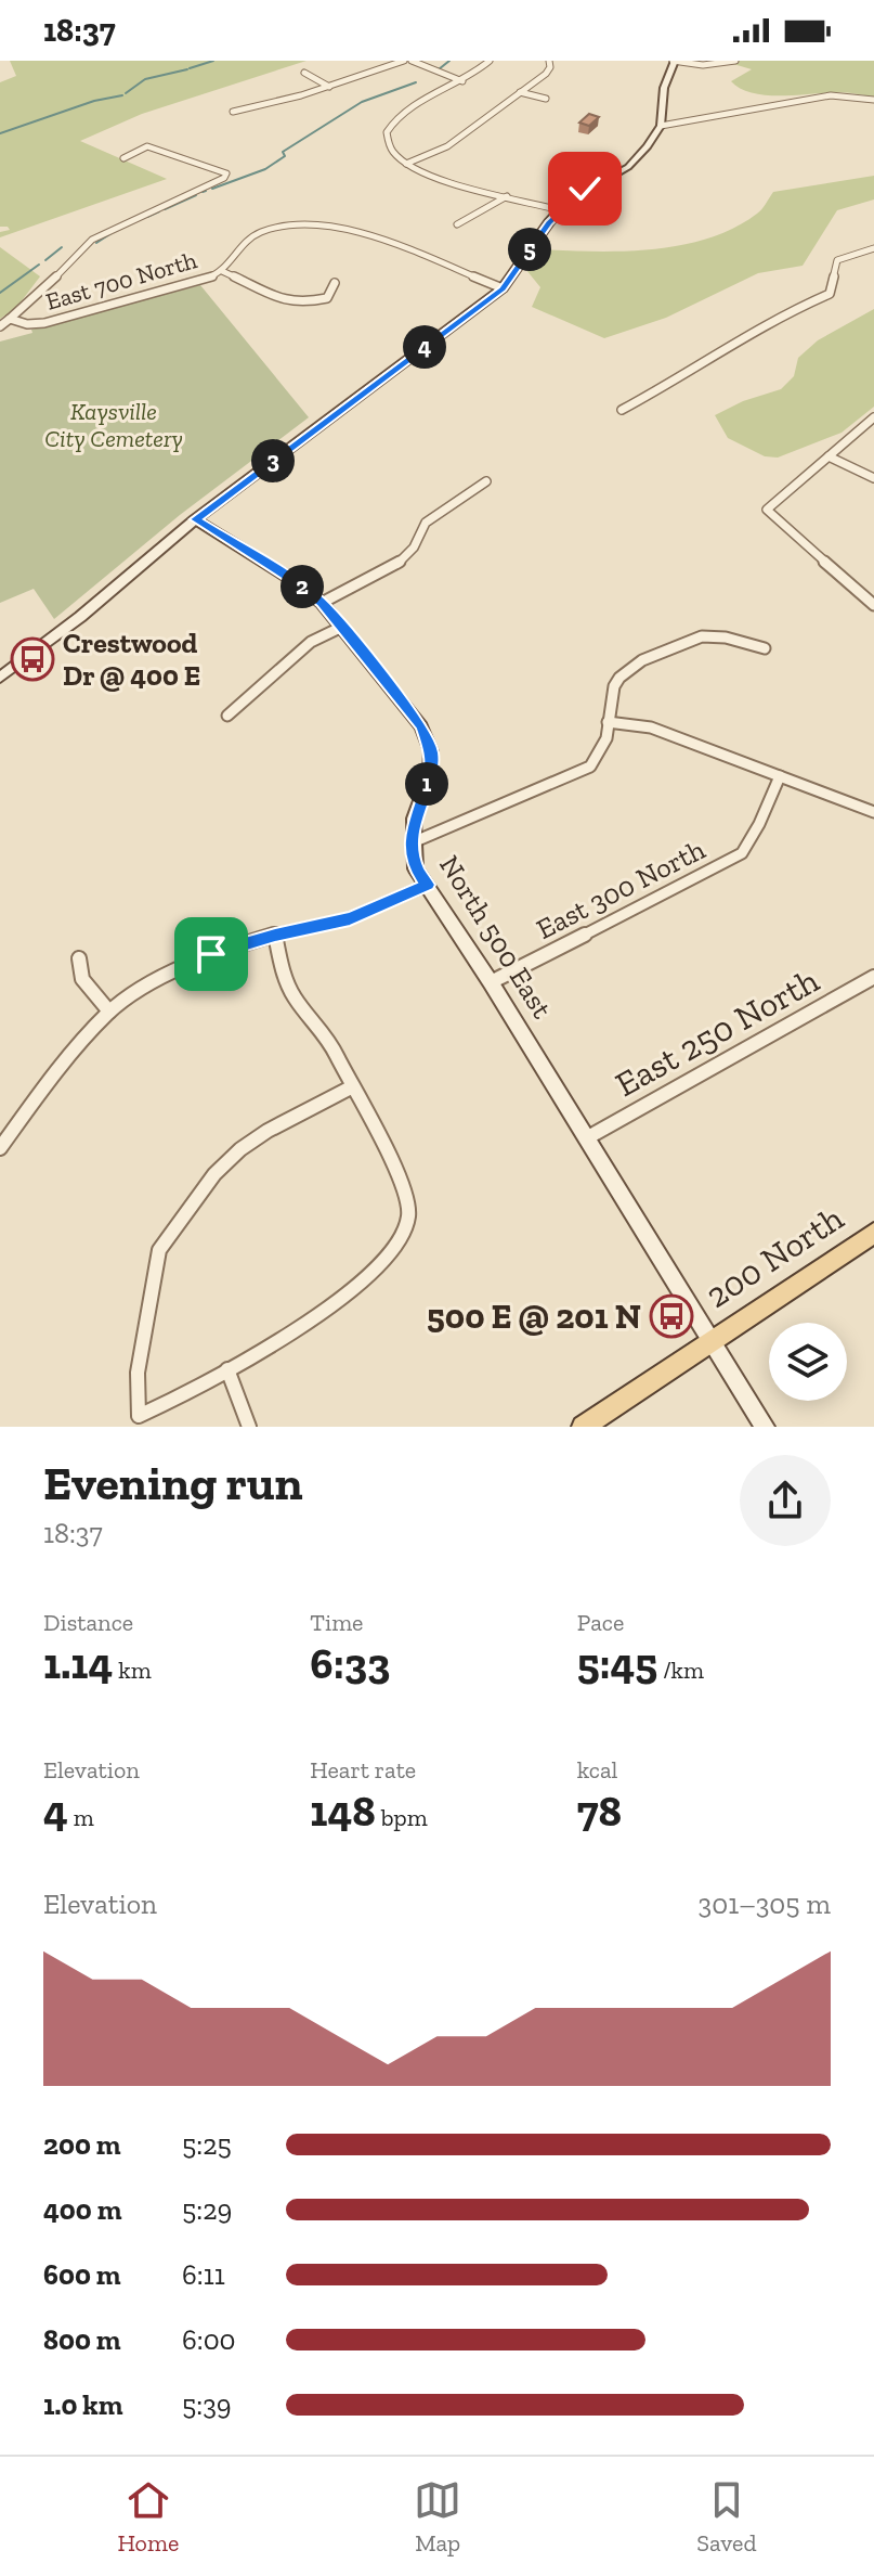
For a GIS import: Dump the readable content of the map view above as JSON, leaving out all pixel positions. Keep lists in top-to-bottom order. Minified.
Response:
{"streets":{"main road":["200 North"],"street":["East 700 North","East 300 North","North 500 East","East 250 North"]},"crossings":[["East 300 North","North 500 East"],["North 500 East","East 250 North"],["North 500 East","200 North"]],"parks":["Kaysville City Cemetery"],"places":{"bus stop":["Crestwood Dr @ 400 E","500 E @ 201 N"]},"page":{"status":"18:37","pins":["5","4","3","2","1"],"heading":["Evening run","18:37"],"stats":[["Distance","1.14 km"],["Time","6:33"],["Pace","5:45 /km"],["Elevation","4 m"],["Heart rate","148 bpm"],["kcal","78"]],"chart":["Elevation","301–305 m"],"list":[{"name":"200 m","note":"5:25"},{"name":"400 m","note":"5:29"},{"name":"600 m","note":"6:11"},{"name":"800 m","note":"6:00"},{"name":"1.0 km","note":"5:39"}],"tabs":["Home","Map","Saved"]}}
